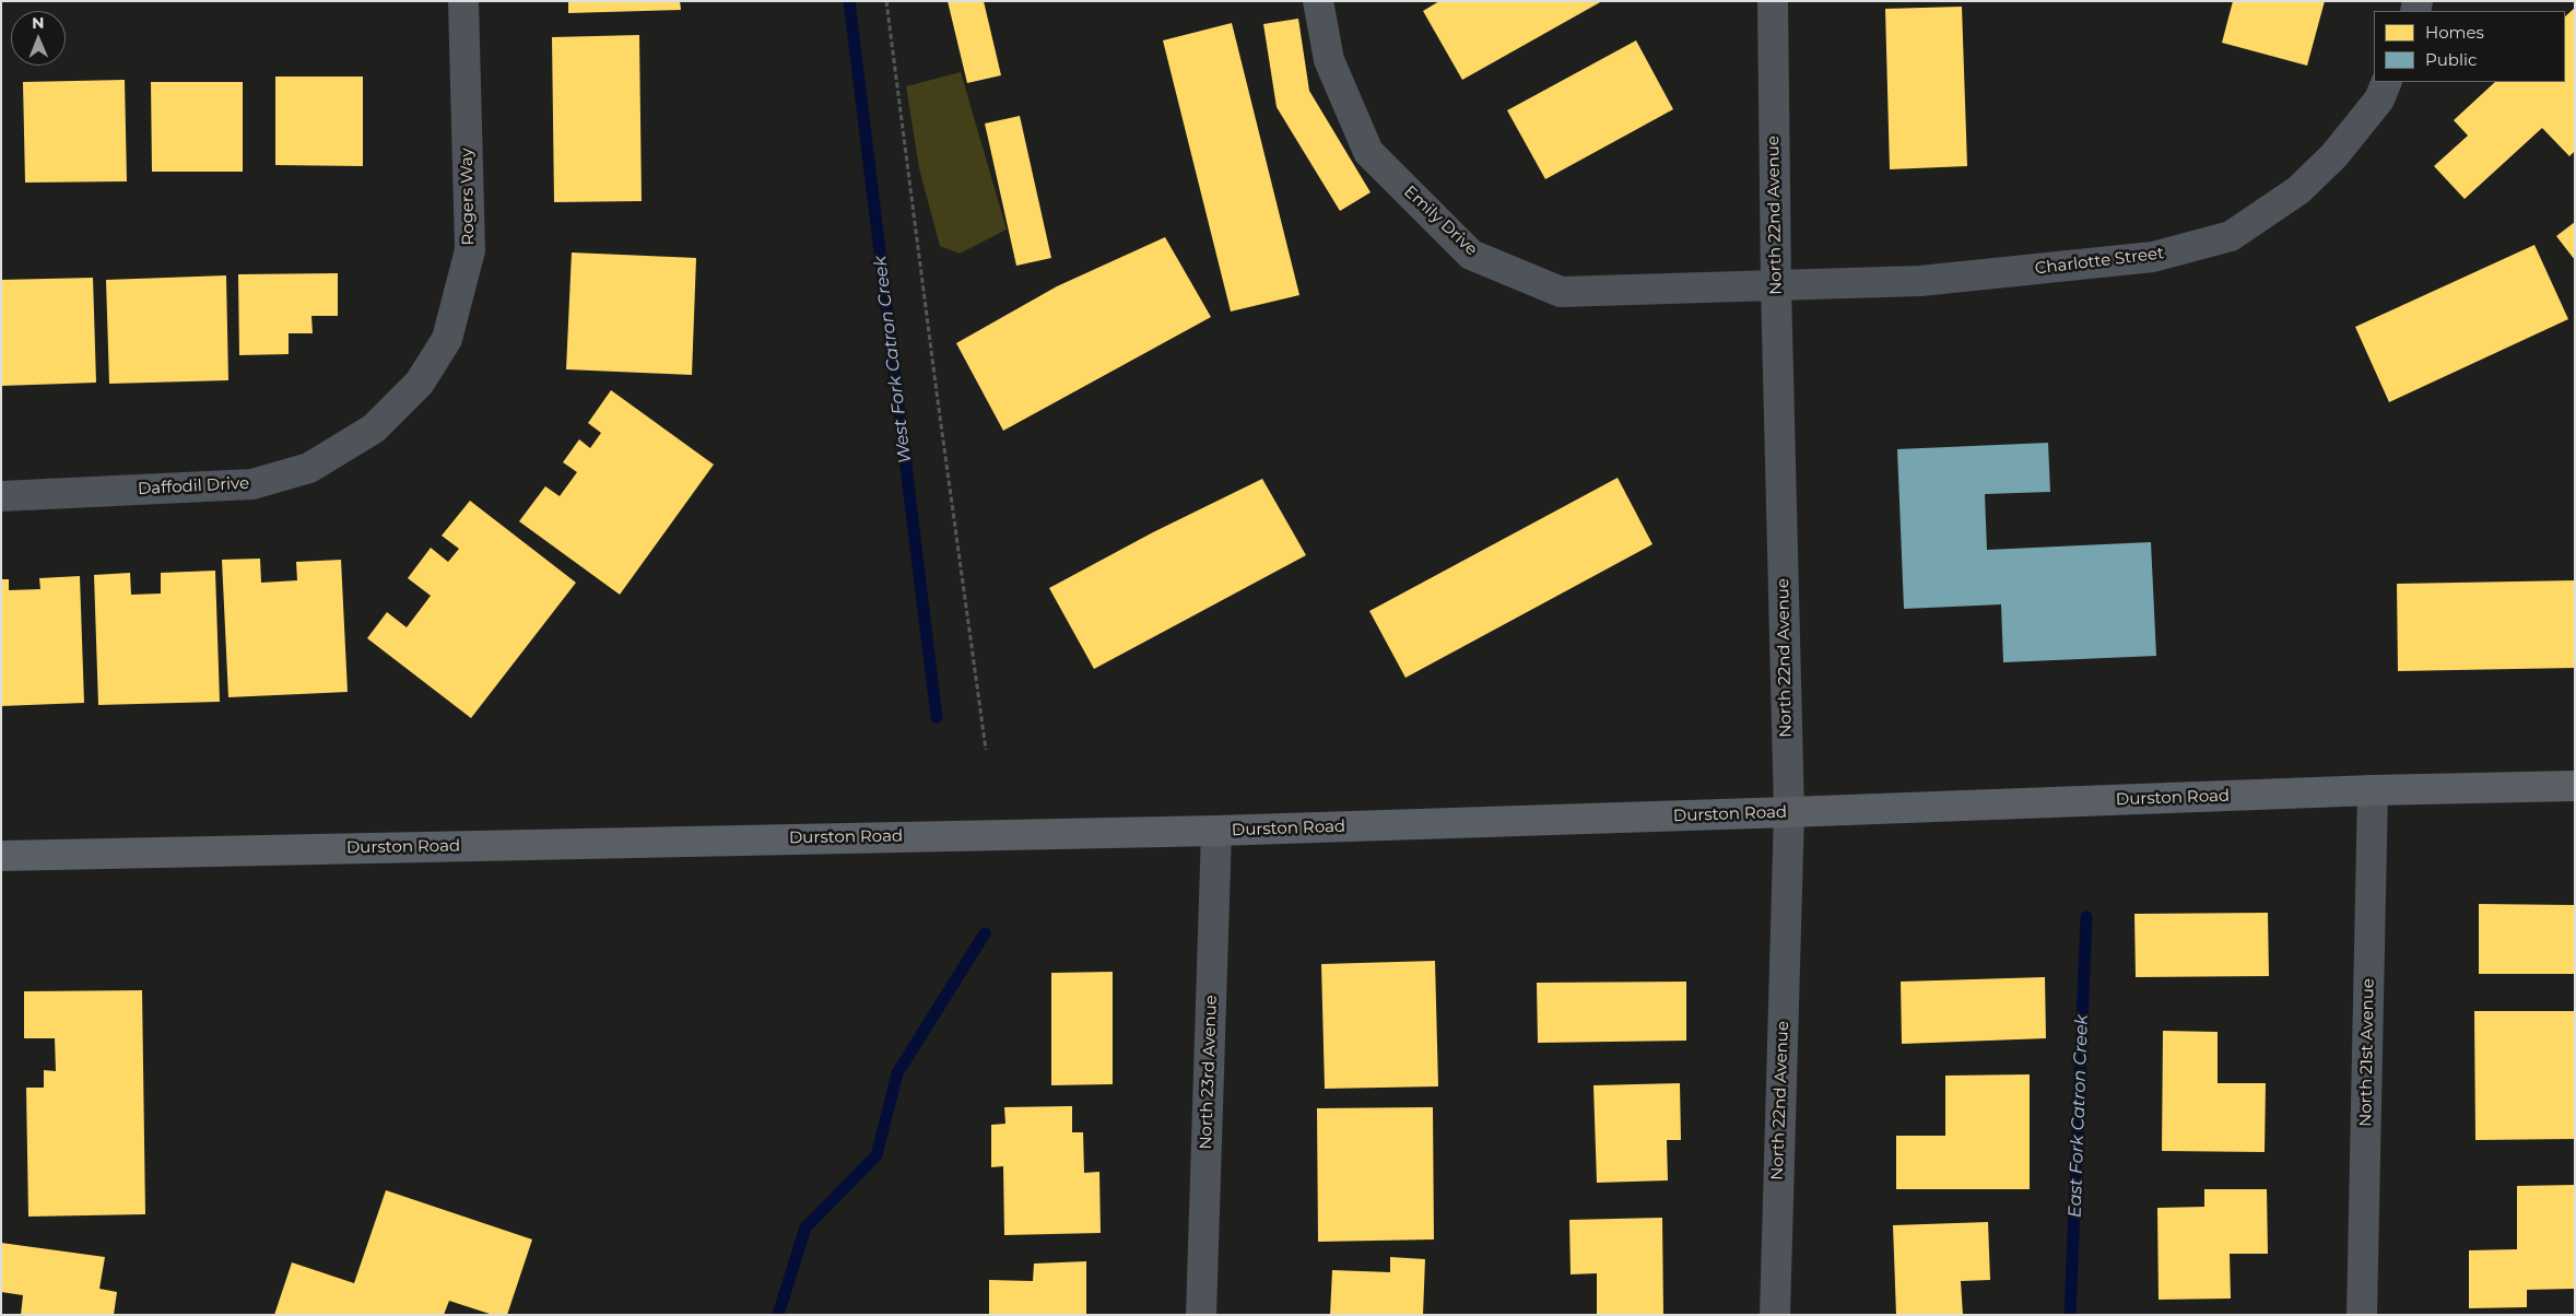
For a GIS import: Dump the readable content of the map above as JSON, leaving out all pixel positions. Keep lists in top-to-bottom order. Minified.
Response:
{"streets":{"main road":["Durston Road"],"street":["Rogers Way","North 22nd Avenue","Emily Drive","Charlotte Street","Daffodil Drive","North 21st Avenue","North 23rd Avenue"]},"crossings":[["Rogers Way","Daffodil Drive"],["North 22nd Avenue","Emily Drive"],["North 22nd Avenue","Charlotte Street"],["North 22nd Avenue","Durston Road"],["Emily Drive","Charlotte Street"],["Durston Road","North 21st Avenue"],["Durston Road","North 23rd Avenue"]],"water":["West Fork Catron Creek","East Fork Catron Creek"],"legend":["Homes","Public"],"north":"top"}
